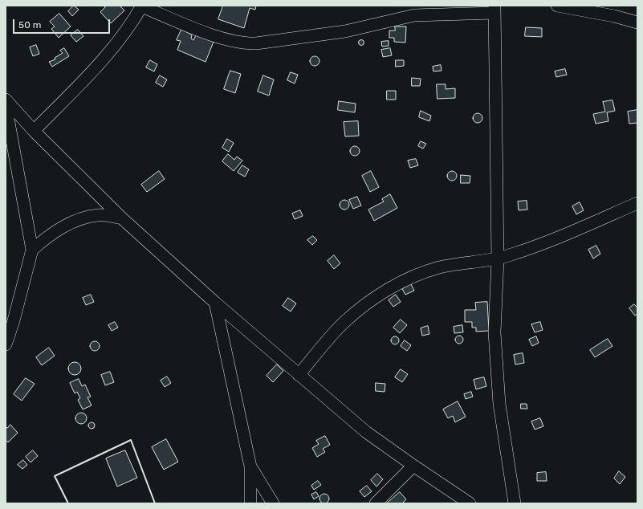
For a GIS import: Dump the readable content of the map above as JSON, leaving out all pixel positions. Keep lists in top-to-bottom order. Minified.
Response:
{"scale_bar":"50 m"}
